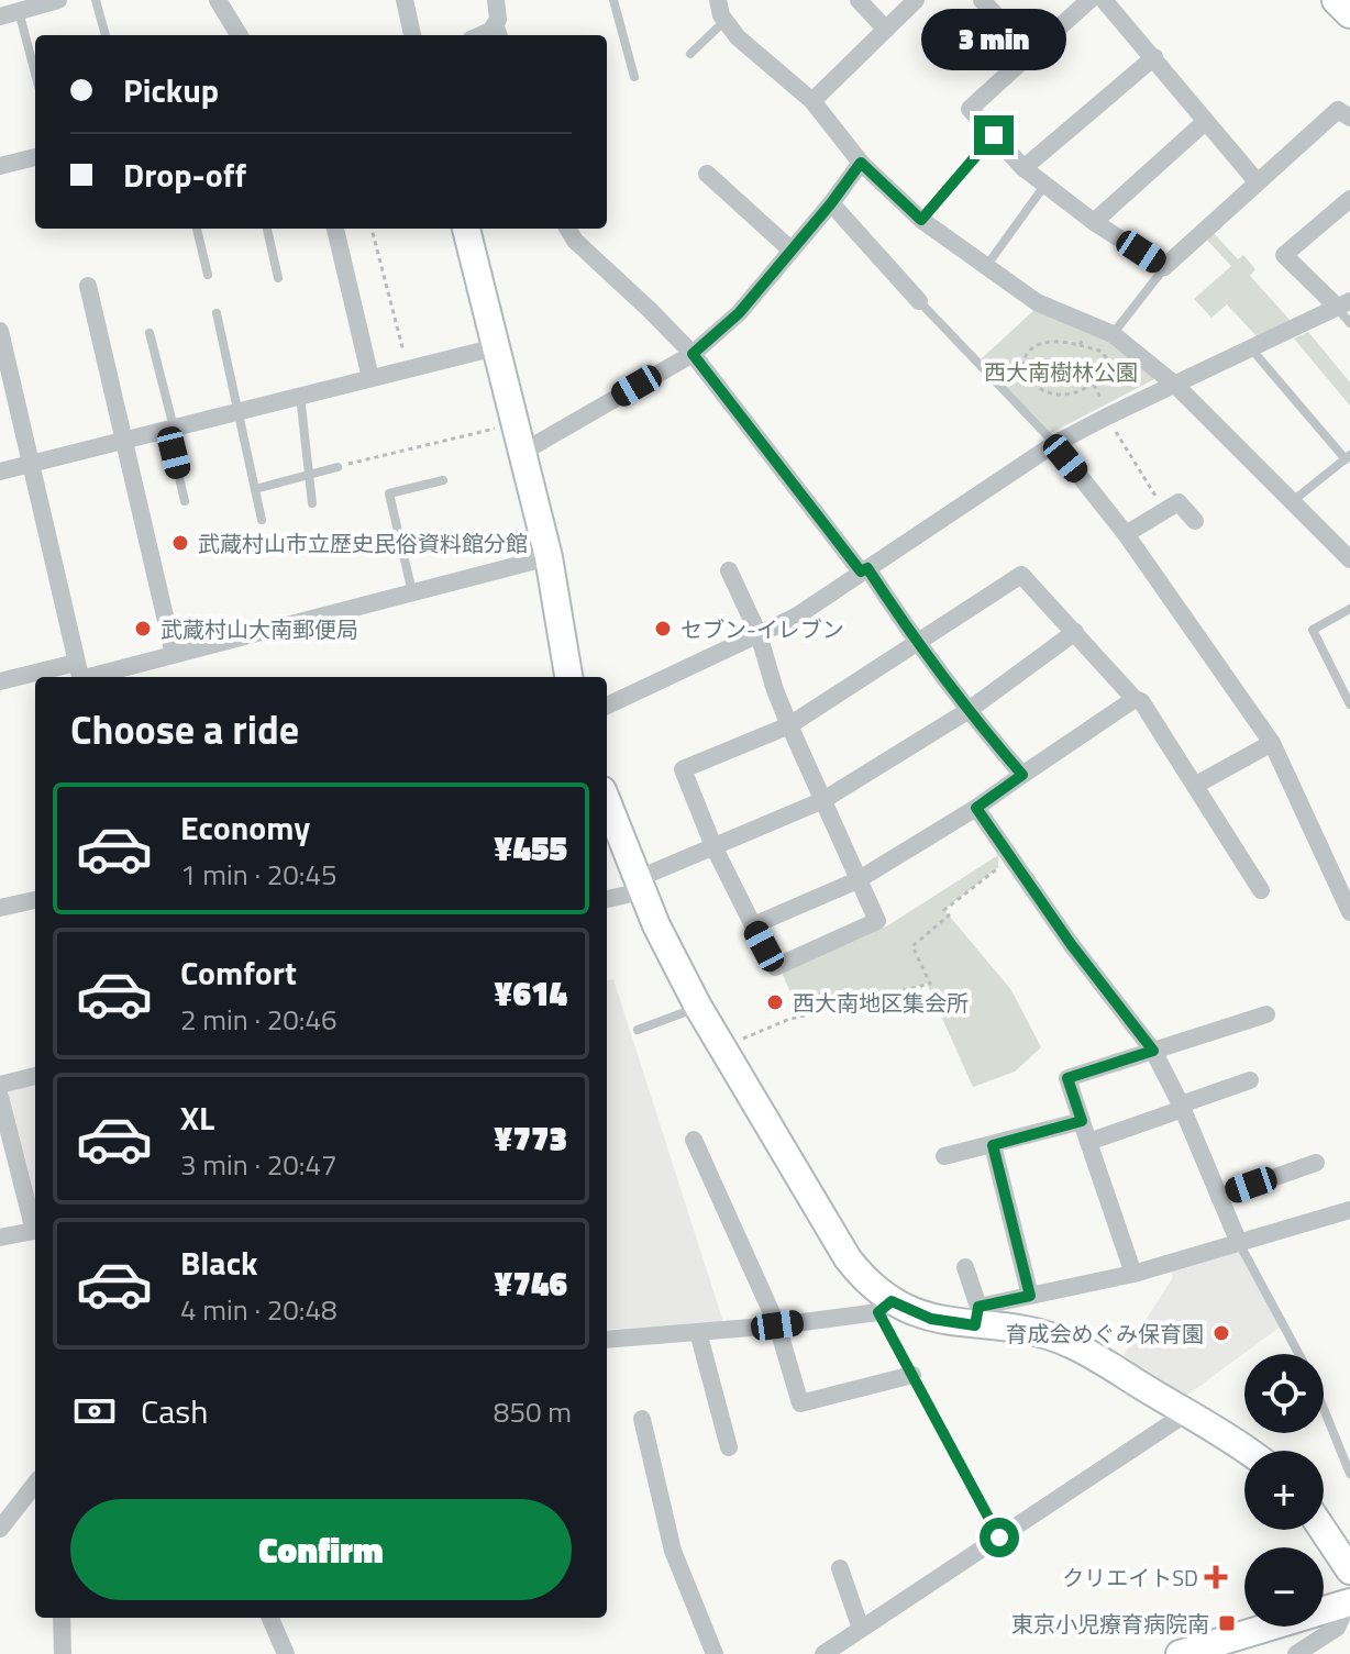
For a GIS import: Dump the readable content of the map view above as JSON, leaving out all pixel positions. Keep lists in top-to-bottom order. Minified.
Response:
{"parks":["西大南樹林公園"],"places":{"other":["武蔵村山市立歴史民俗資料館分館","武蔵村山大南郵便局","セブン-イレブン","西大南地区集会所","育成会めぐみ保育園"],"health":["クリエイトSD"],"transit":["東京小児療育病院南"]},"page":{"bubble":"3 min","banner":["Pickup","Drop-off"],"heading":"Choose a ride","list":[{"name":"Economy","note":"1 min · 20:45","value":"¥455"},{"name":"Comfort","note":"2 min · 20:46","value":"¥614"},{"name":"XL","note":"3 min · 20:47","value":"¥773"},{"name":"Black","note":"4 min · 20:48","value":"¥746"}],"map_buttons":["+","−"],"pay":["Cash","850 m"],"buttons":"Confirm"}}
